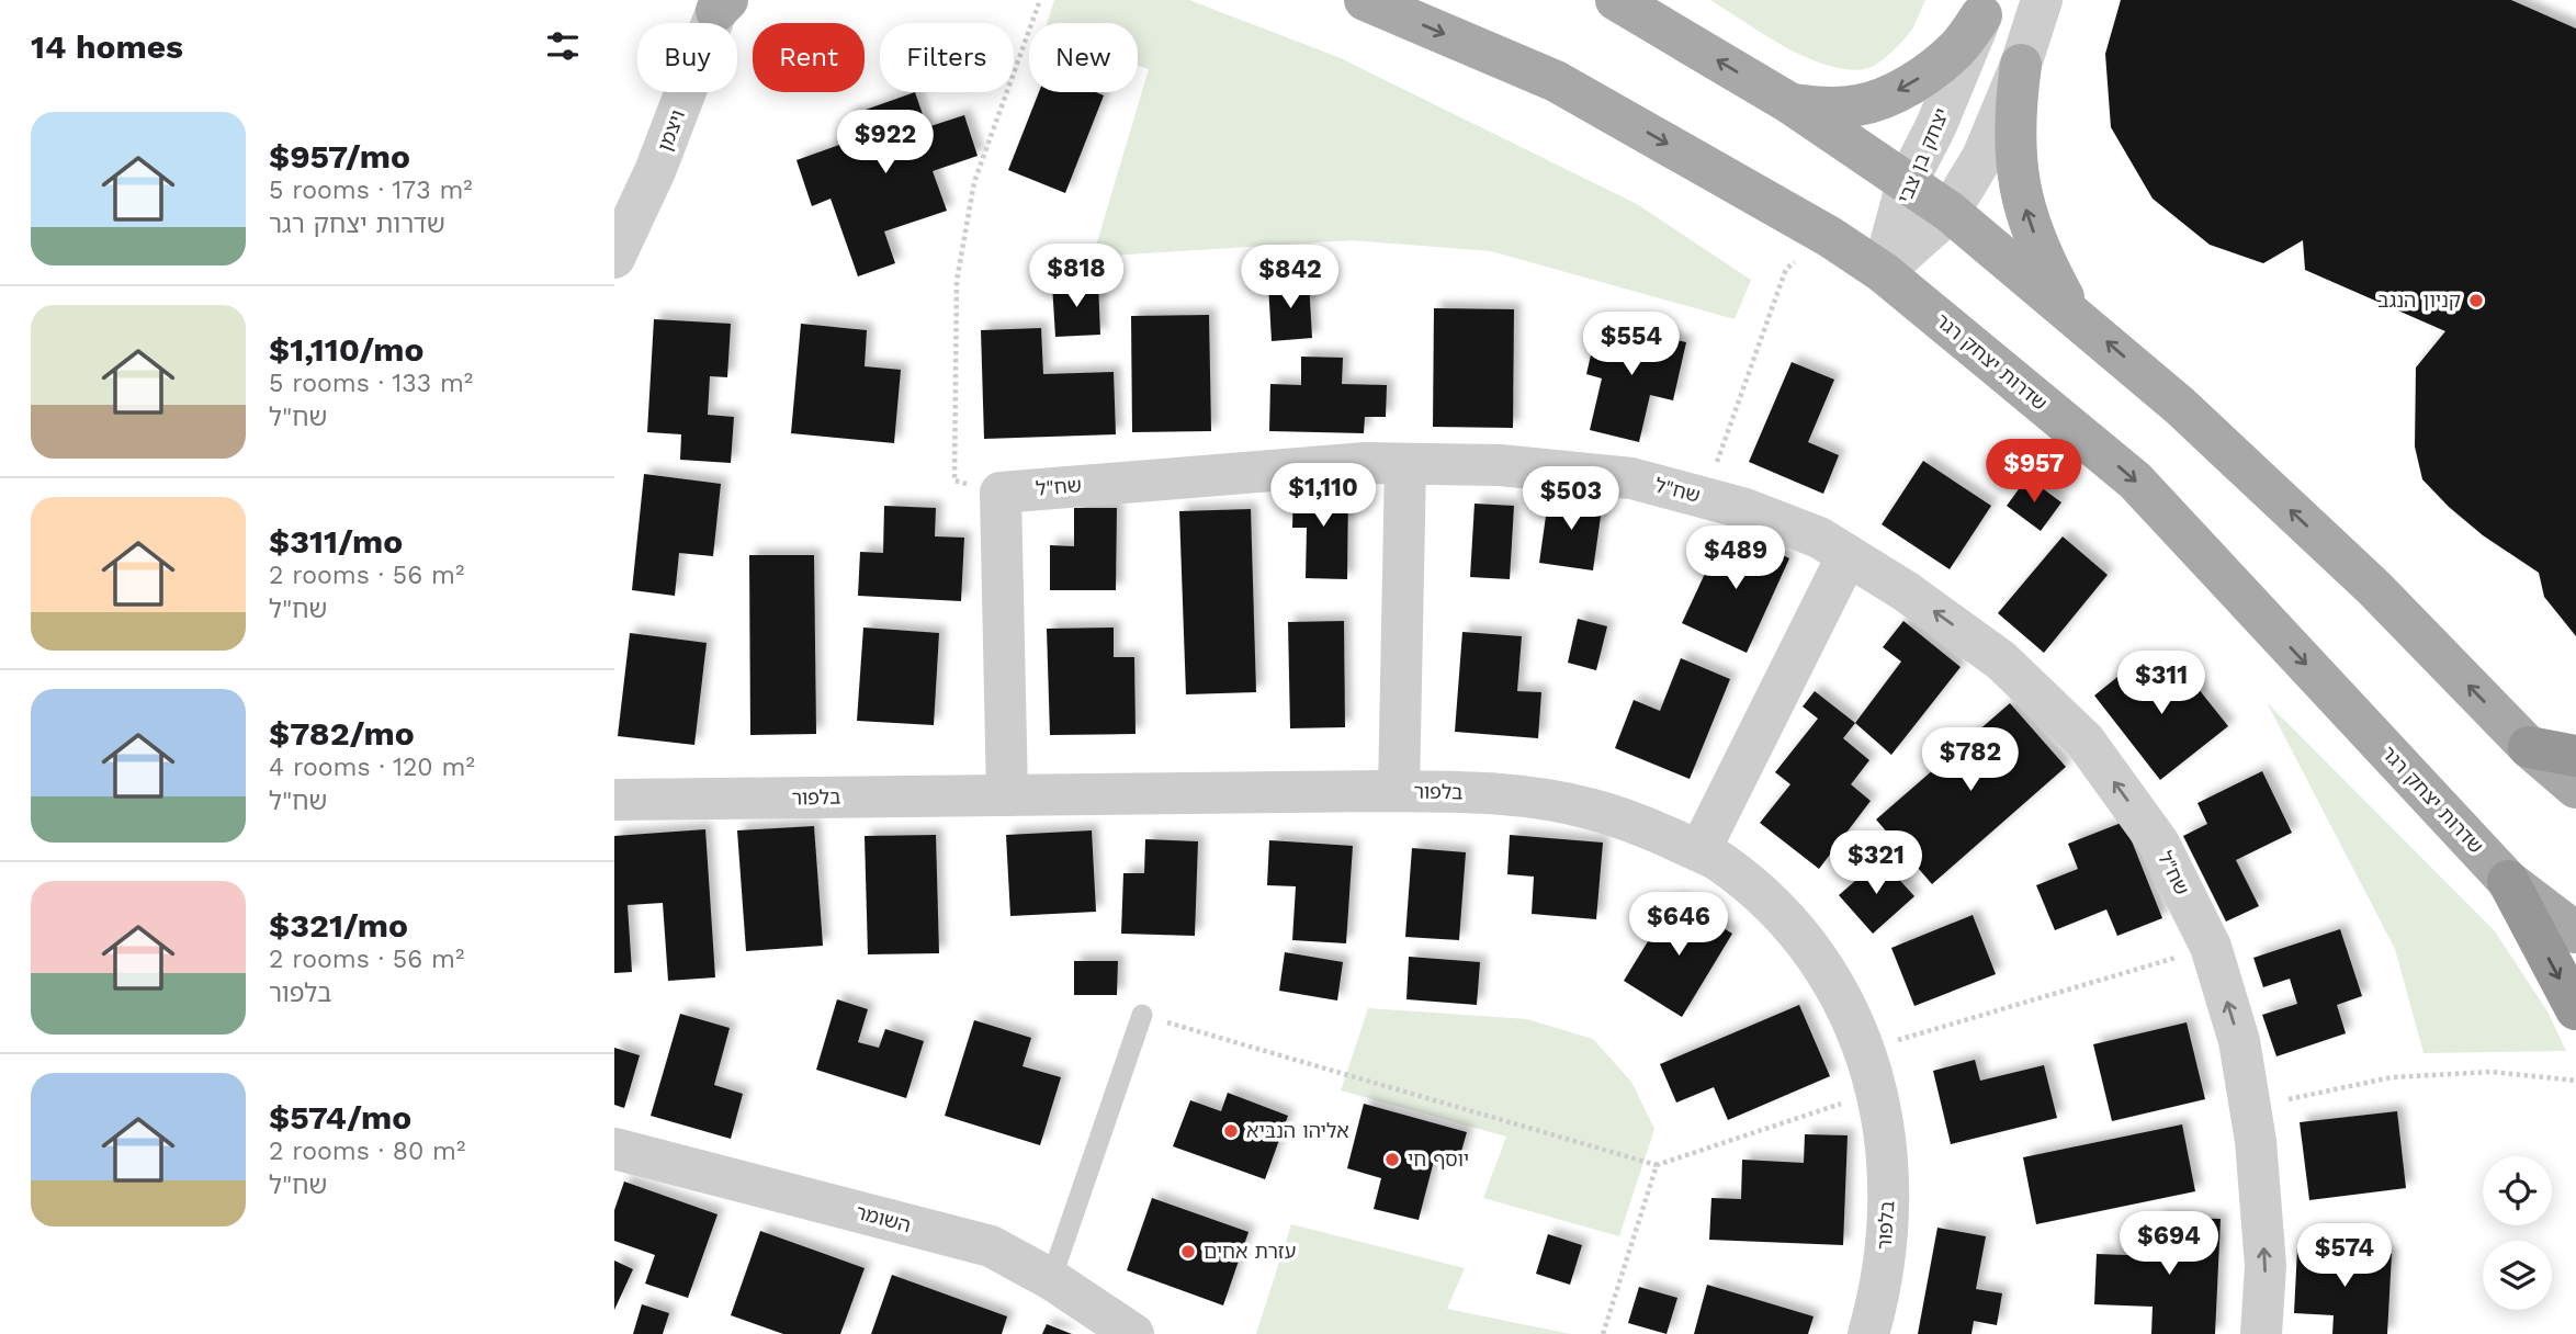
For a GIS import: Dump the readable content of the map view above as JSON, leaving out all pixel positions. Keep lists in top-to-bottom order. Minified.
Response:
{"streets":{"main road":["שדרות יצחק רגר"],"street":["ויצמן","יצחק בן צבי","שח\"ל","בלפור","השומר"]},"crossings":[["יצחק בן צבי","שדרות יצחק רגר"]],"one_way":["שח\"ל"],"places":["קניון הנגב","אליהו הנביא","יוסף חי","עזרת אחים"],"page":{"heading":"14 homes","chip":["Buy","Rent","Filters","New"],"list":[{"name":"$957/mo","note":"5 rooms · 173 m² · שדרות יצחק רגר"},{"name":"$1,110/mo","note":"5 rooms · 133 m² · שח\"ל"},{"name":"$311/mo","note":"2 rooms · 56 m² · שח\"ל"},{"name":"$782/mo","note":"4 rooms · 120 m² · שח\"ל"},{"name":"$321/mo","note":"2 rooms · 56 m² · בלפור"},{"name":"$574/mo","note":"2 rooms · 80 m² · שח\"ל"}],"price":["$922","$818","$842","$554","$957","$1,110","$503","$489","$311","$782","$321","$646","$694","$574"]}}
